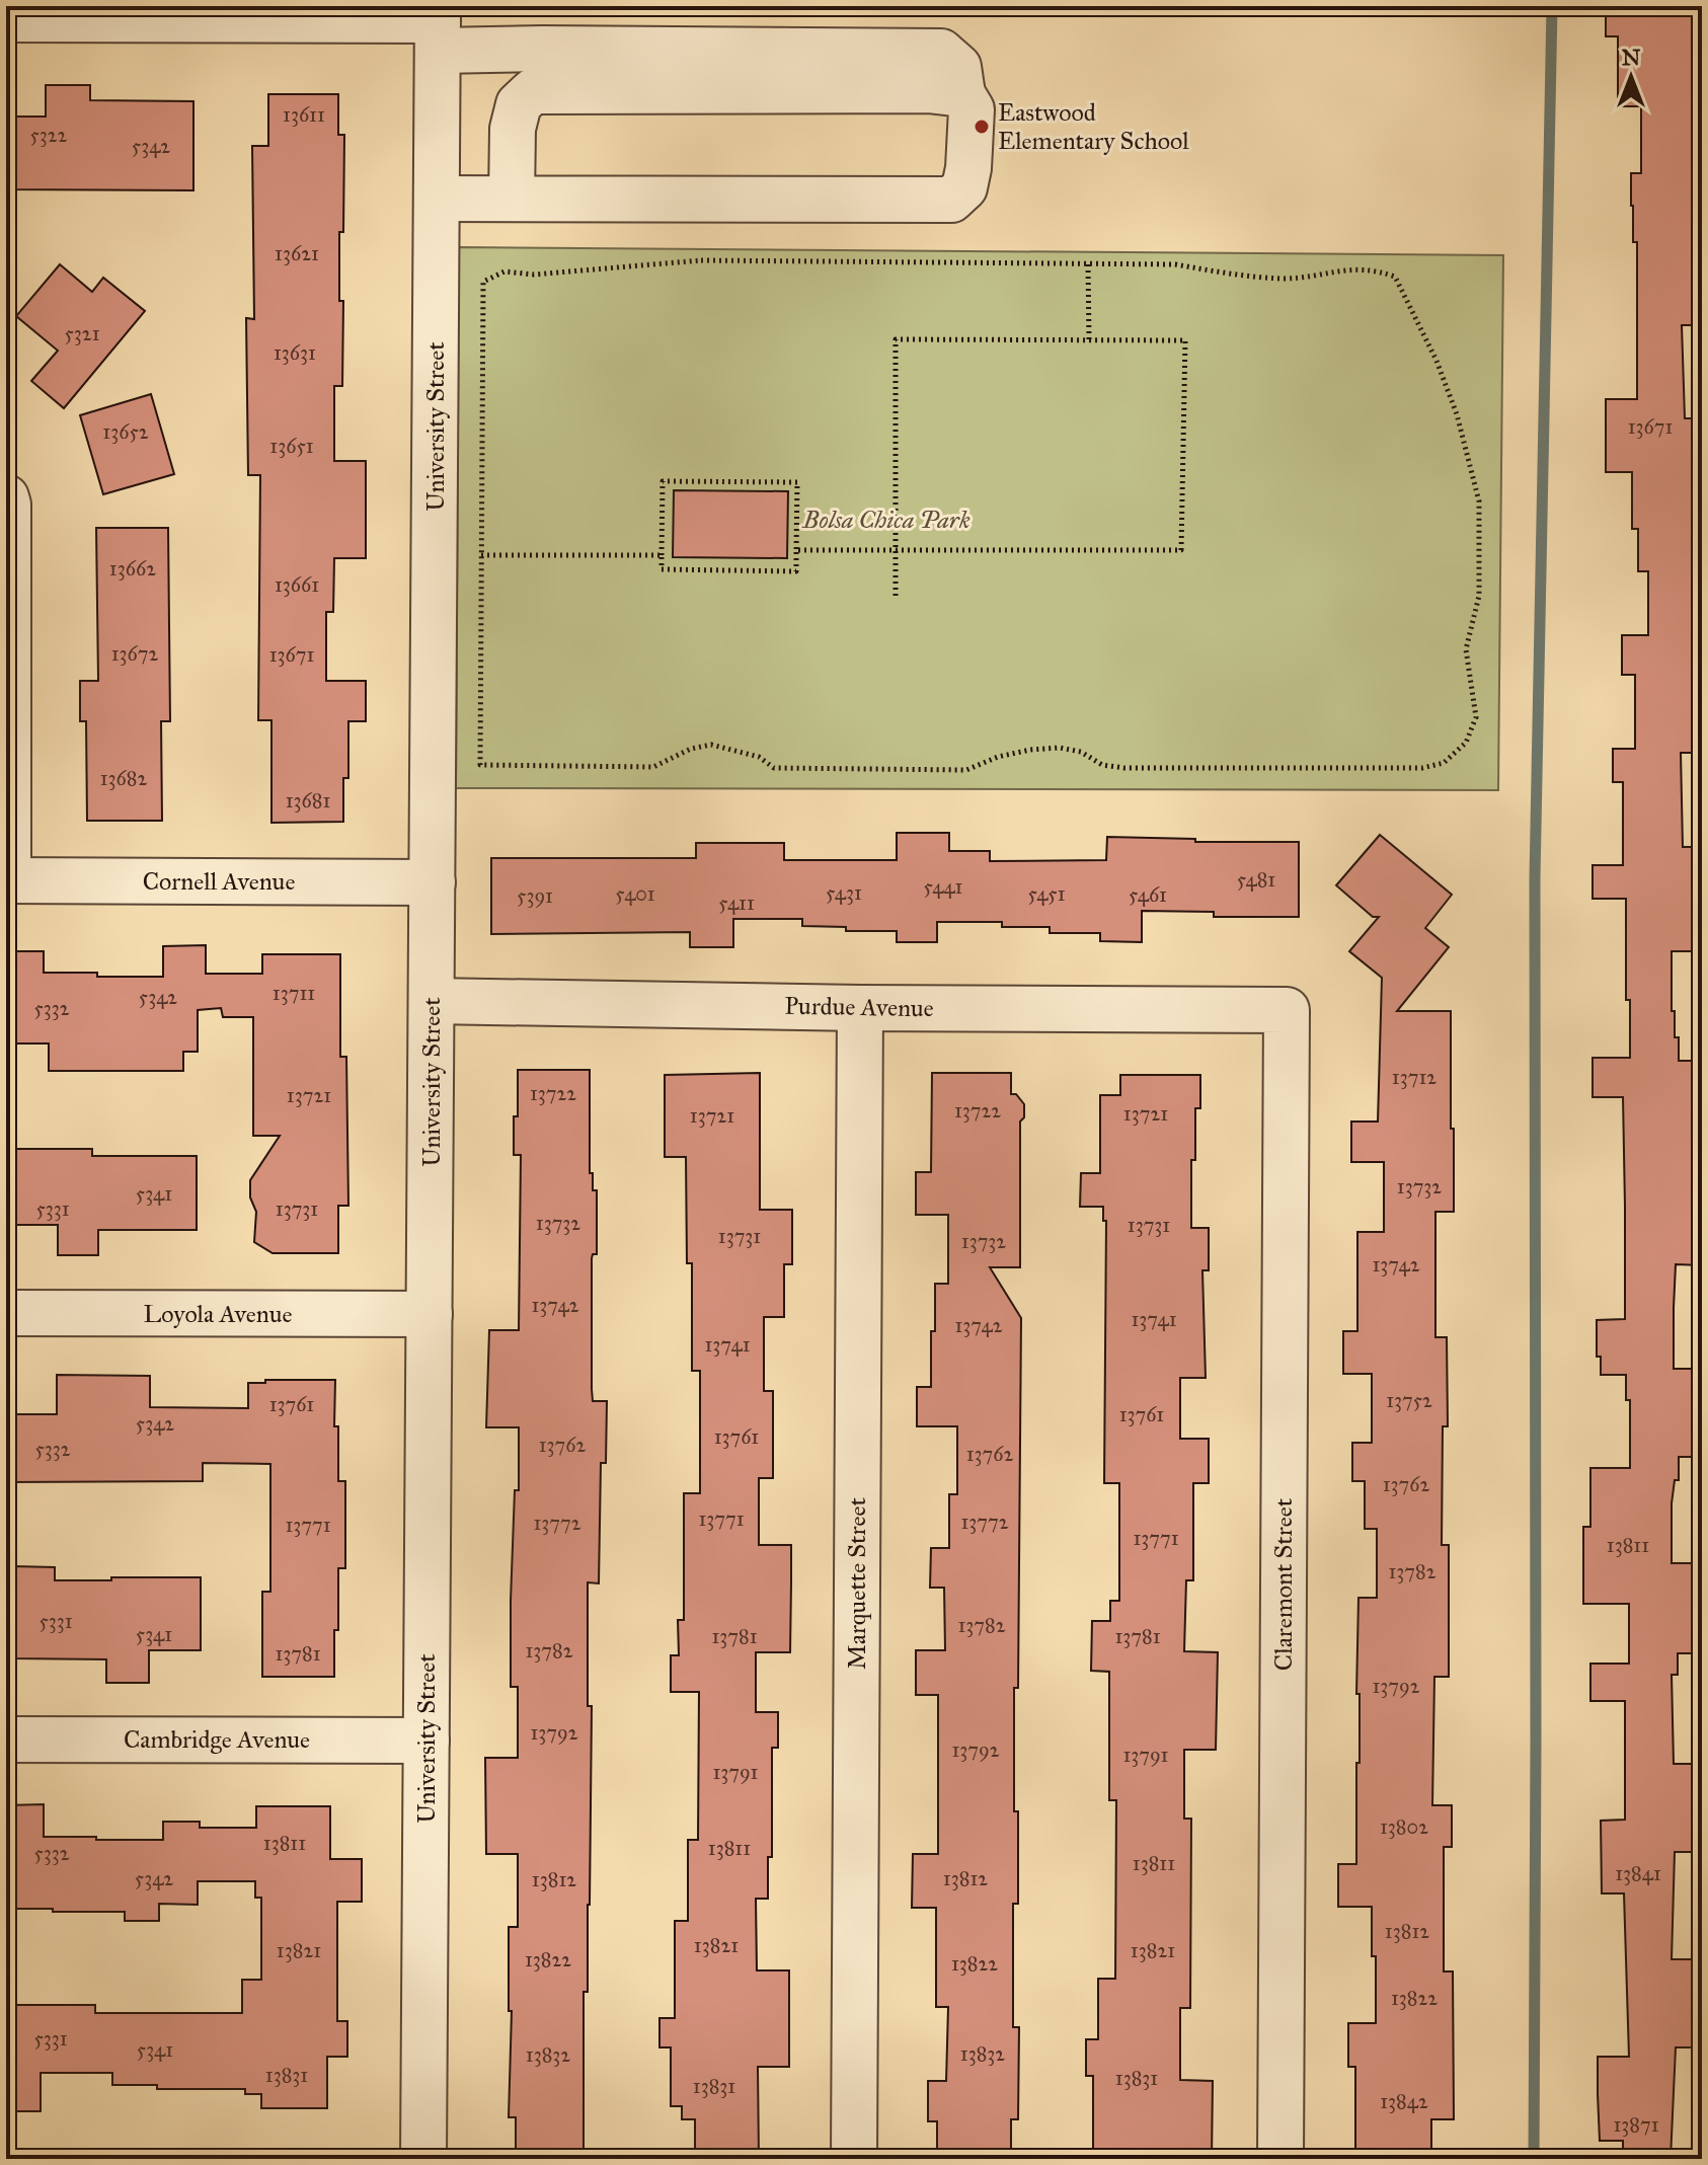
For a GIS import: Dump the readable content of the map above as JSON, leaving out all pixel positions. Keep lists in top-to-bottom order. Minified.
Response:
{"streets":{"street":["University Street","Cornell Avenue","Purdue Avenue","Loyola Avenue","Marquette Street","Claremont Street","Cambridge Avenue"]},"crossings":[["University Street","Cornell Avenue"],["University Street","Purdue Avenue"],["University Street","Loyola Avenue"],["University Street","Cambridge Avenue"],["Purdue Avenue","Marquette Street"],["Purdue Avenue","Claremont Street"]],"parks":["Bolsa Chica Park"],"places":["Eastwood Elementary School"],"house_numbers":["13611","5322","5342","13621","5321","13631","13671","13652","13651","13662","13661","13672","13671","13682","13681","5481","5441","5431","5401","5451","5461","5391","5411","13711","5342","5332","13712","13722","13721","13722","13721","13721","13732","5341","5331","13731","13732","13731","13731","13732","13742","13742","13741","13742","13741","13752","13761","13761","5342","13761","13762","5332","13762","13762","13771","13772","13772","13771","13771","13811","13782","5331","13782","5341","13781","13781","13782","13781","13792","13792","13792","13791","13791","13802","13811","13811","5332","13811","13841","5342","13812","13812","13812","13821","13821","13821","13822","13822","13822","5331","5341","13832","13832","13831","13831","13831","13842","13871"],"north":"top"}
